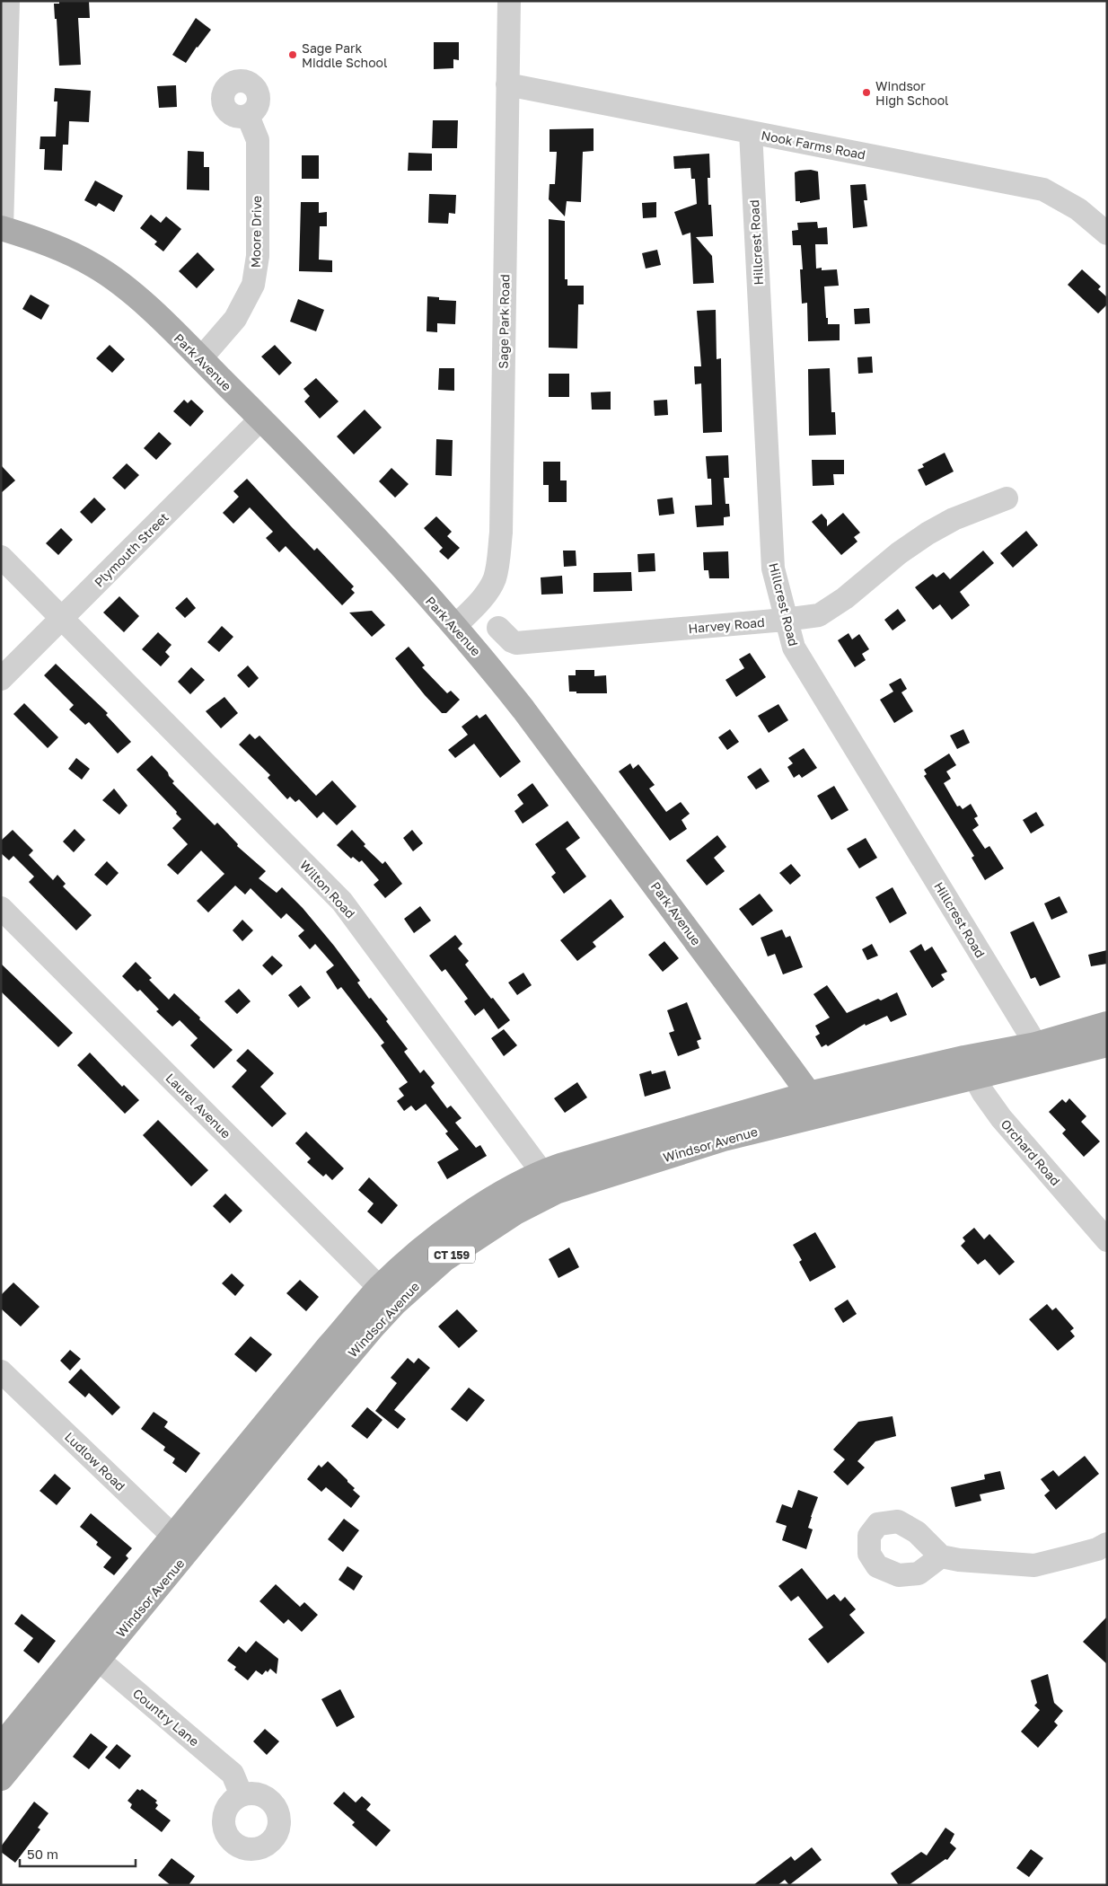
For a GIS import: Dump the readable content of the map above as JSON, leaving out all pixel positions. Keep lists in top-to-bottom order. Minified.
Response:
{"streets":{"main road":["Park Avenue","Windsor Avenue","CT 159"],"street":["Nook Farms Road","Moore Drive","Hillcrest Road","Sage Park Road","Plymouth Street","Harvey Road","Wilton Road","Laurel Avenue","Orchard Road","Ludlow Road","Country Lane"]},"crossings":[["Nook Farms Road","Hillcrest Road"],["Nook Farms Road","Sage Park Road"],["Moore Drive","Park Avenue"],["Hillcrest Road","Harvey Road"],["Hillcrest Road","Windsor Avenue"],["Sage Park Road","Park Avenue"],["Park Avenue","Plymouth Street"],["Park Avenue","Windsor Avenue"],["Plymouth Street","Wilton Road"],["Wilton Road","Windsor Avenue"],["Laurel Avenue","Windsor Avenue"],["Windsor Avenue","Orchard Road"],["Windsor Avenue","Ludlow Road"],["Windsor Avenue","Country Lane"]],"places":["Sage Park Middle School","Windsor High School"],"scale_bar":"50 m"}
